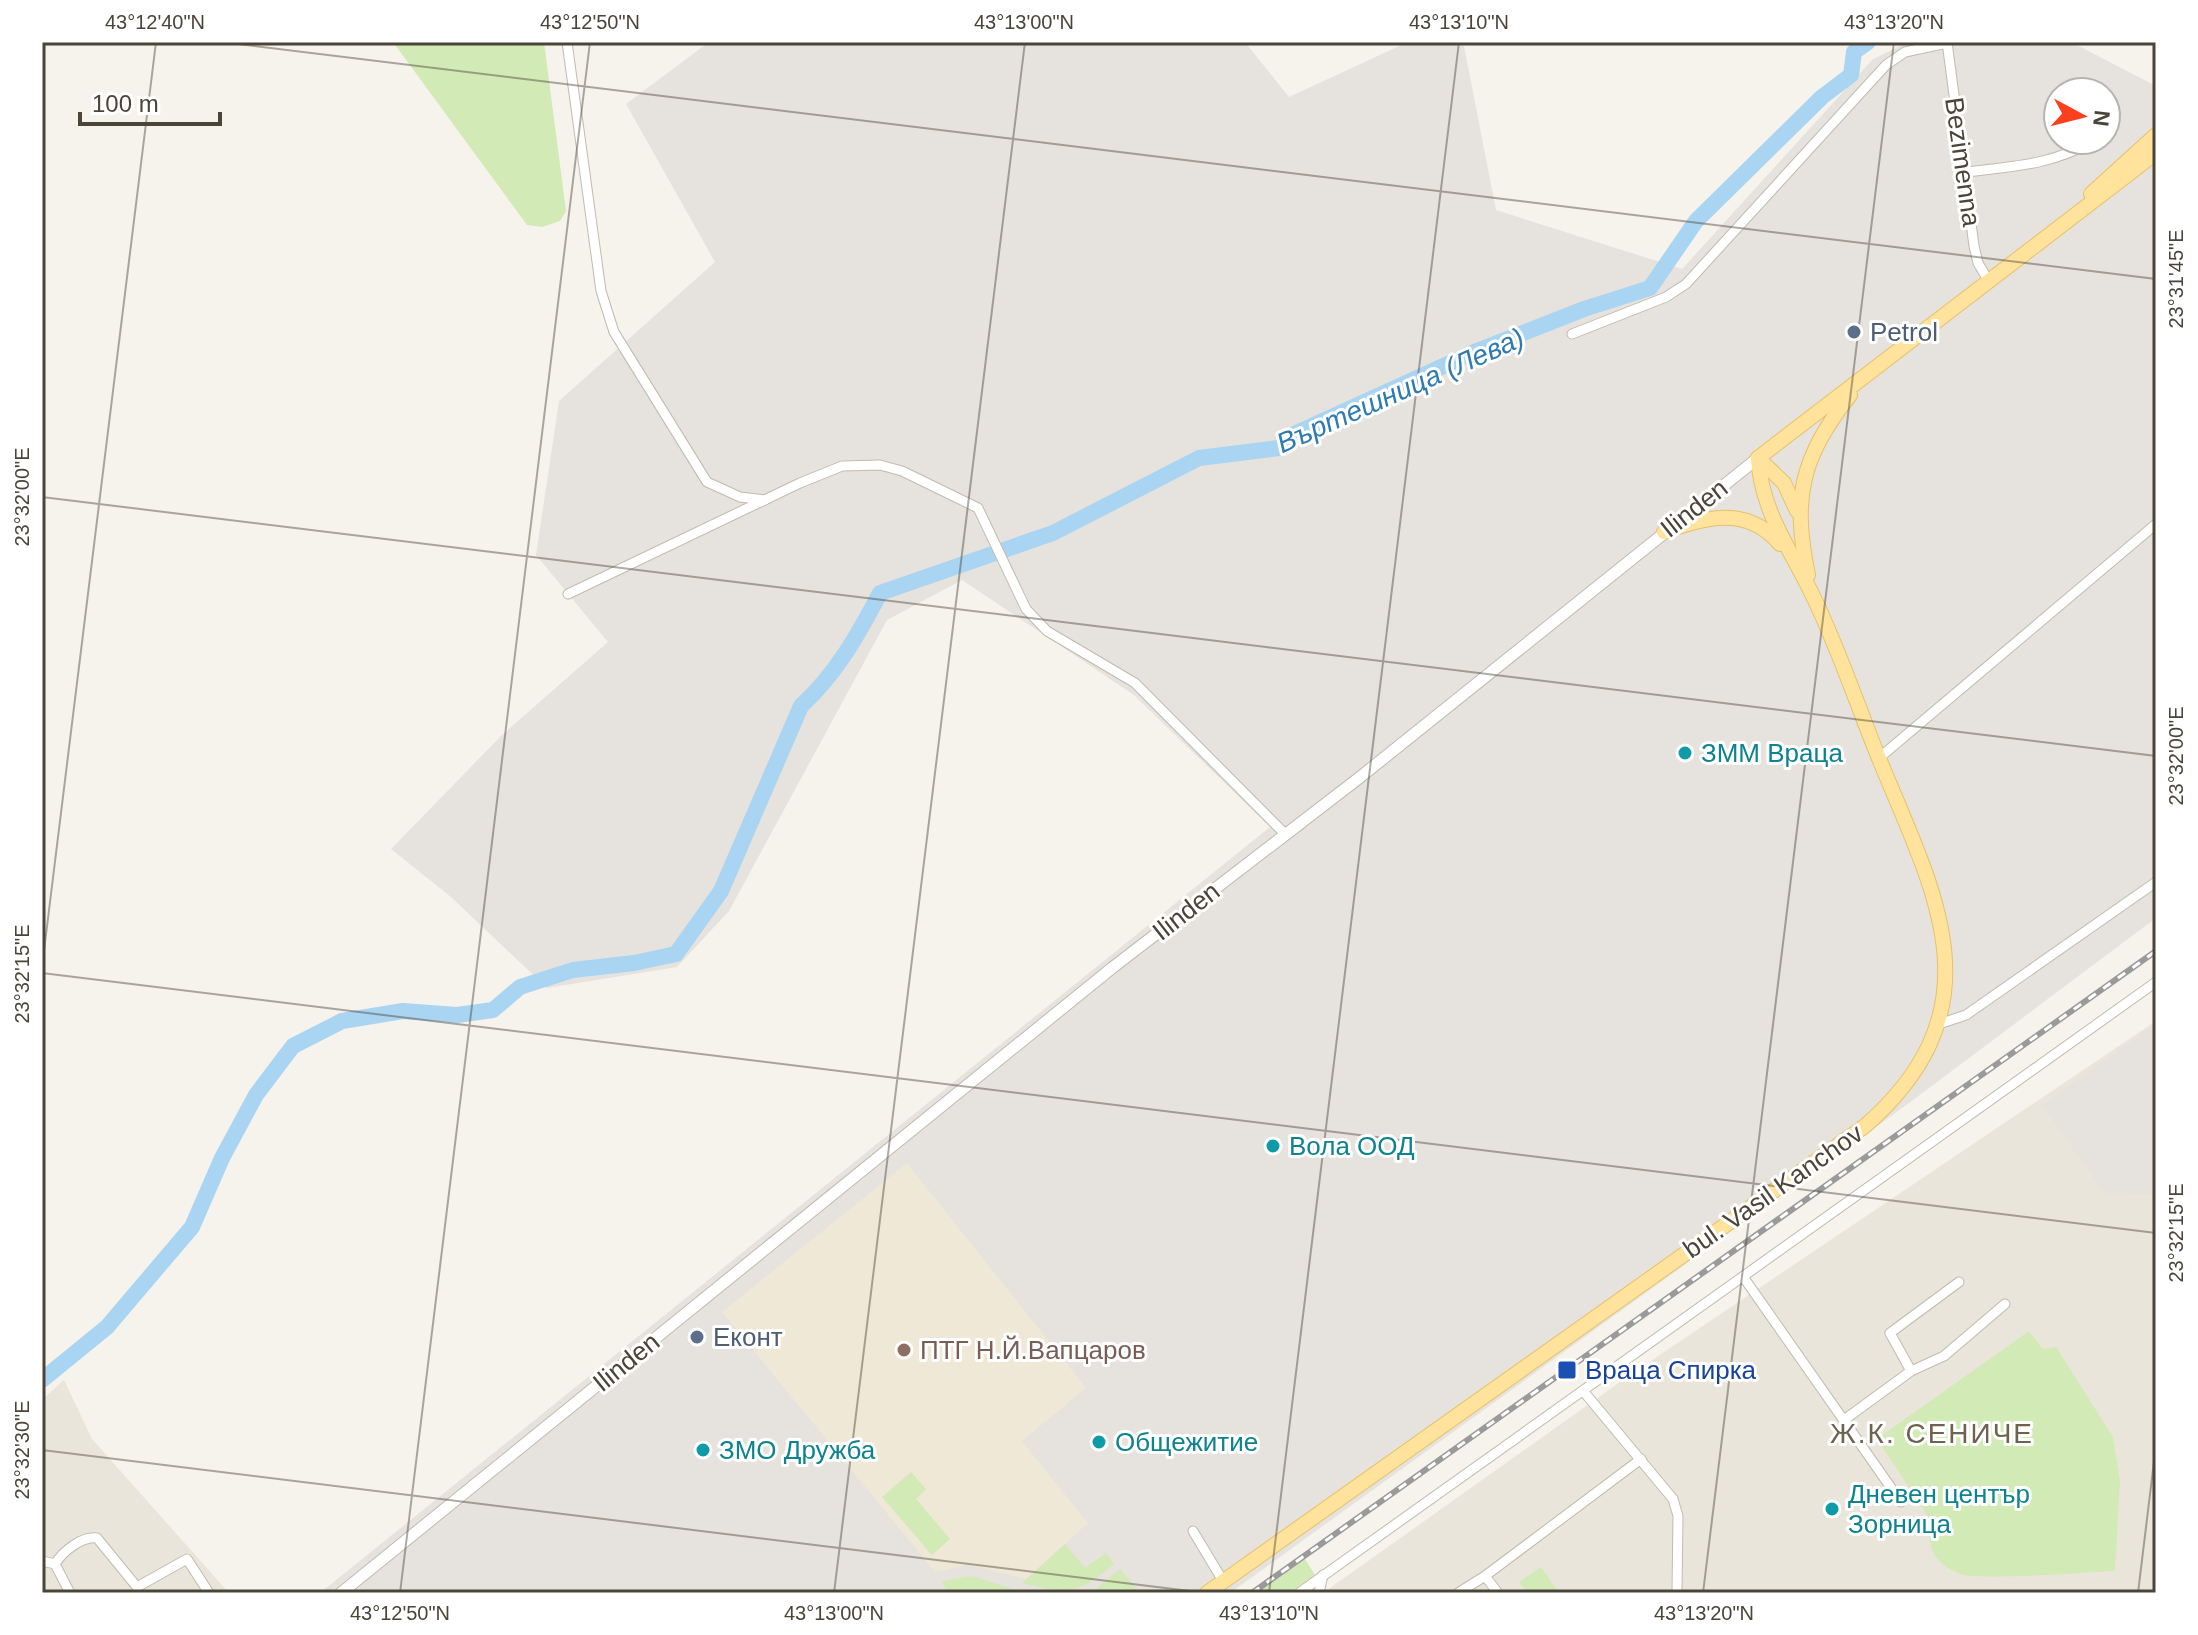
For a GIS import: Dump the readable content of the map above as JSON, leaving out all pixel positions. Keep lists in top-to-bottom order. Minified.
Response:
{"streets":{"main road":["Ilinden","bul. Vasil Kanchov"],"street":["Bezimenna"]},"crossings":[["Bezimenna","Ilinden"],["Ilinden","bul. Vasil Kanchov"]],"districts":["Ж.К. СЕНИЧЕ"],"water":["Въртешница (Лева)"],"places":{"other":["Petrol","ЗММ Враца","Вола ООД","Еконт","ПТГ Н.Й.Вапцаров","Общежитие","ЗМО Дружба","Дневен център Зорница"],"transit":["Враца Спирка"]},"scale_bar":"100 m","north":"right","coordinates":["43°12'40\"N","43°12'50\"N","43°13'00\"N","43°13'10\"N","43°13'20\"N","23°31'45\"E","23°32'00\"E","23°32'15\"E","23°32'30\"E"]}
